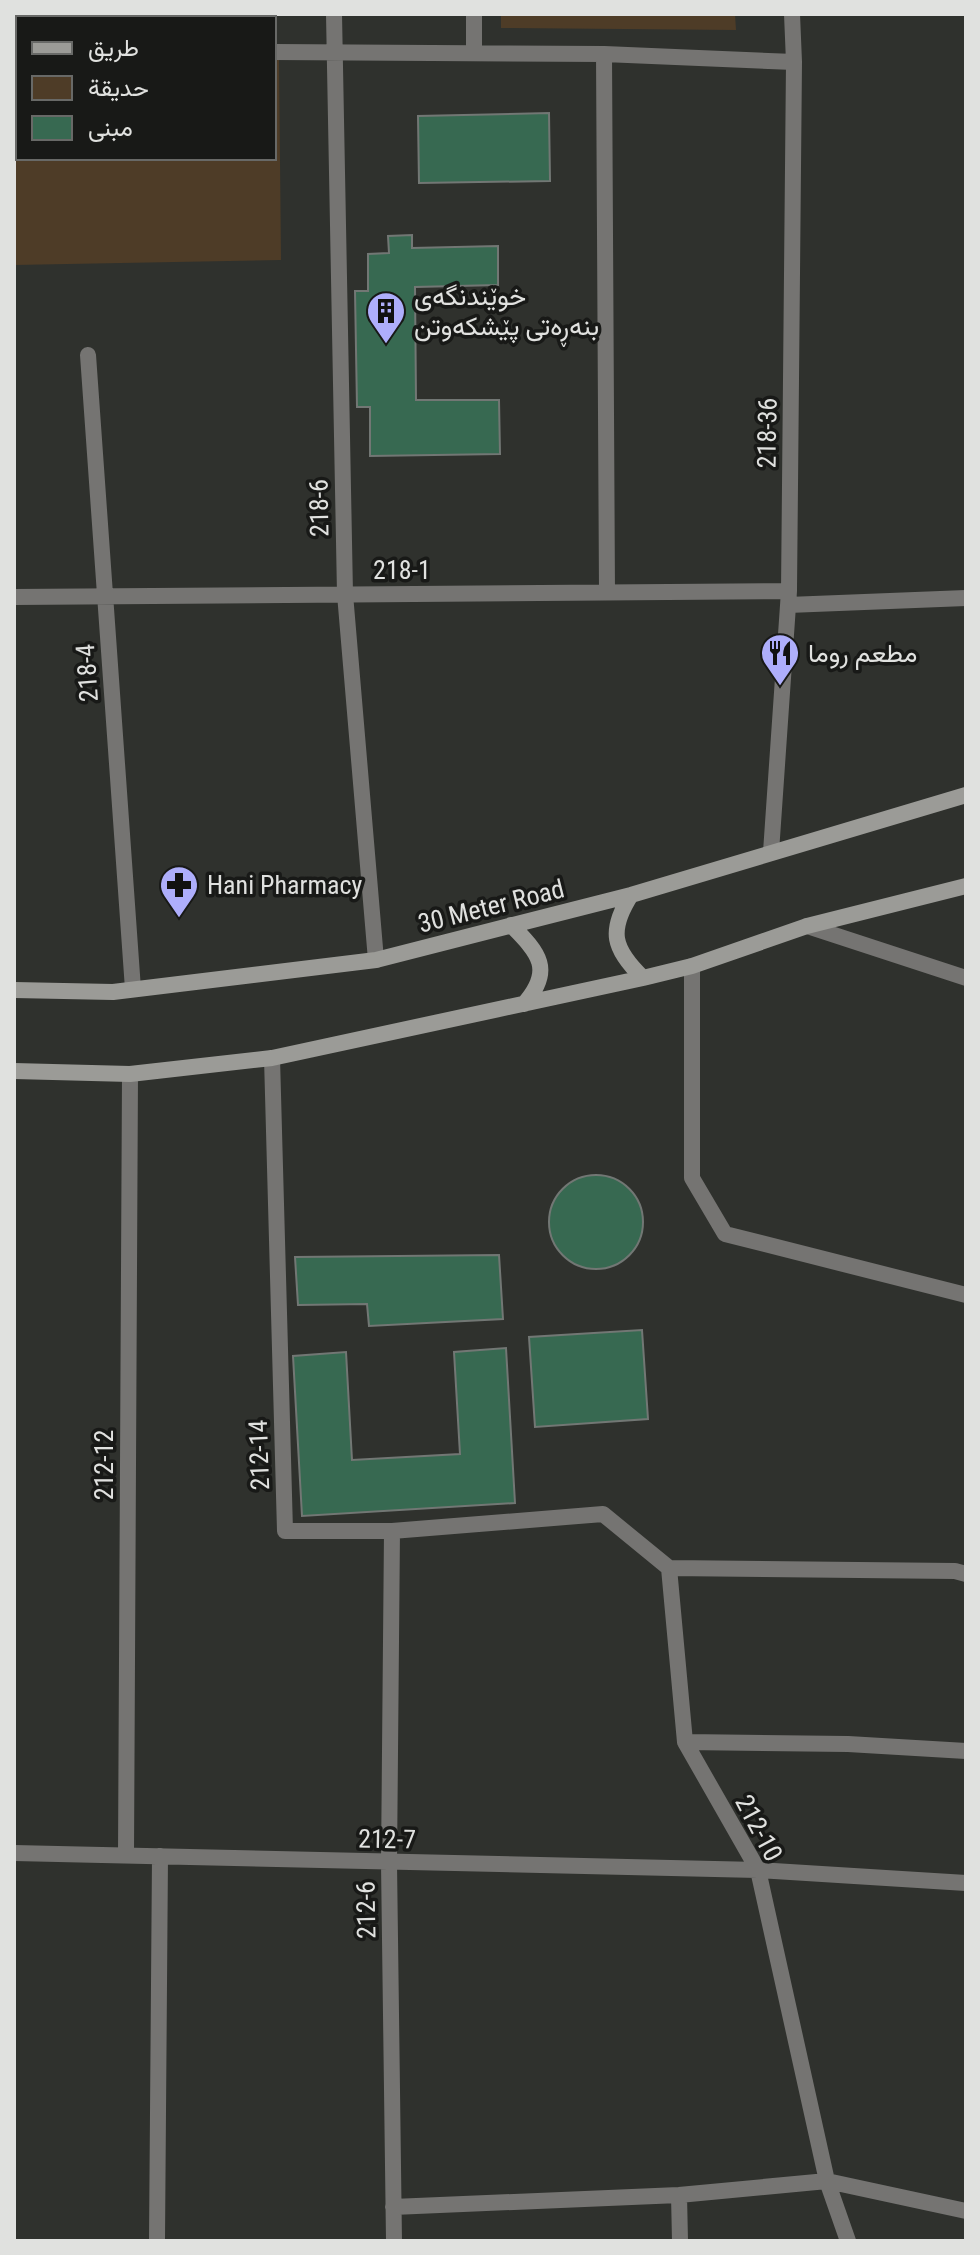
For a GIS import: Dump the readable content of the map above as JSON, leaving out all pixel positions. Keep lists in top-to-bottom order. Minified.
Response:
{"streets":{"main road":["30 Meter Road"],"street":["218-36","218-6","218-1","218-4","212-14","212-12","212-10","212-7","212-6"]},"crossings":[["218-36","218-1"],["218-36","30 Meter Road"],["218-6","218-1"],["218-6","30 Meter Road"],["218-1","218-4"],["218-4","30 Meter Road"],["212-14","212-10"],["212-14","212-6"],["212-12","212-7"],["212-10","212-7"],["212-7","212-6"]],"places":{"building":["خوێندنگەی بنەڕەتی پێشکەوتن"],"restaurant":["مطعم روما"],"pharmacy":["Hani Pharmacy"]},"legend":["طريق","حديقة","مبنى"]}
